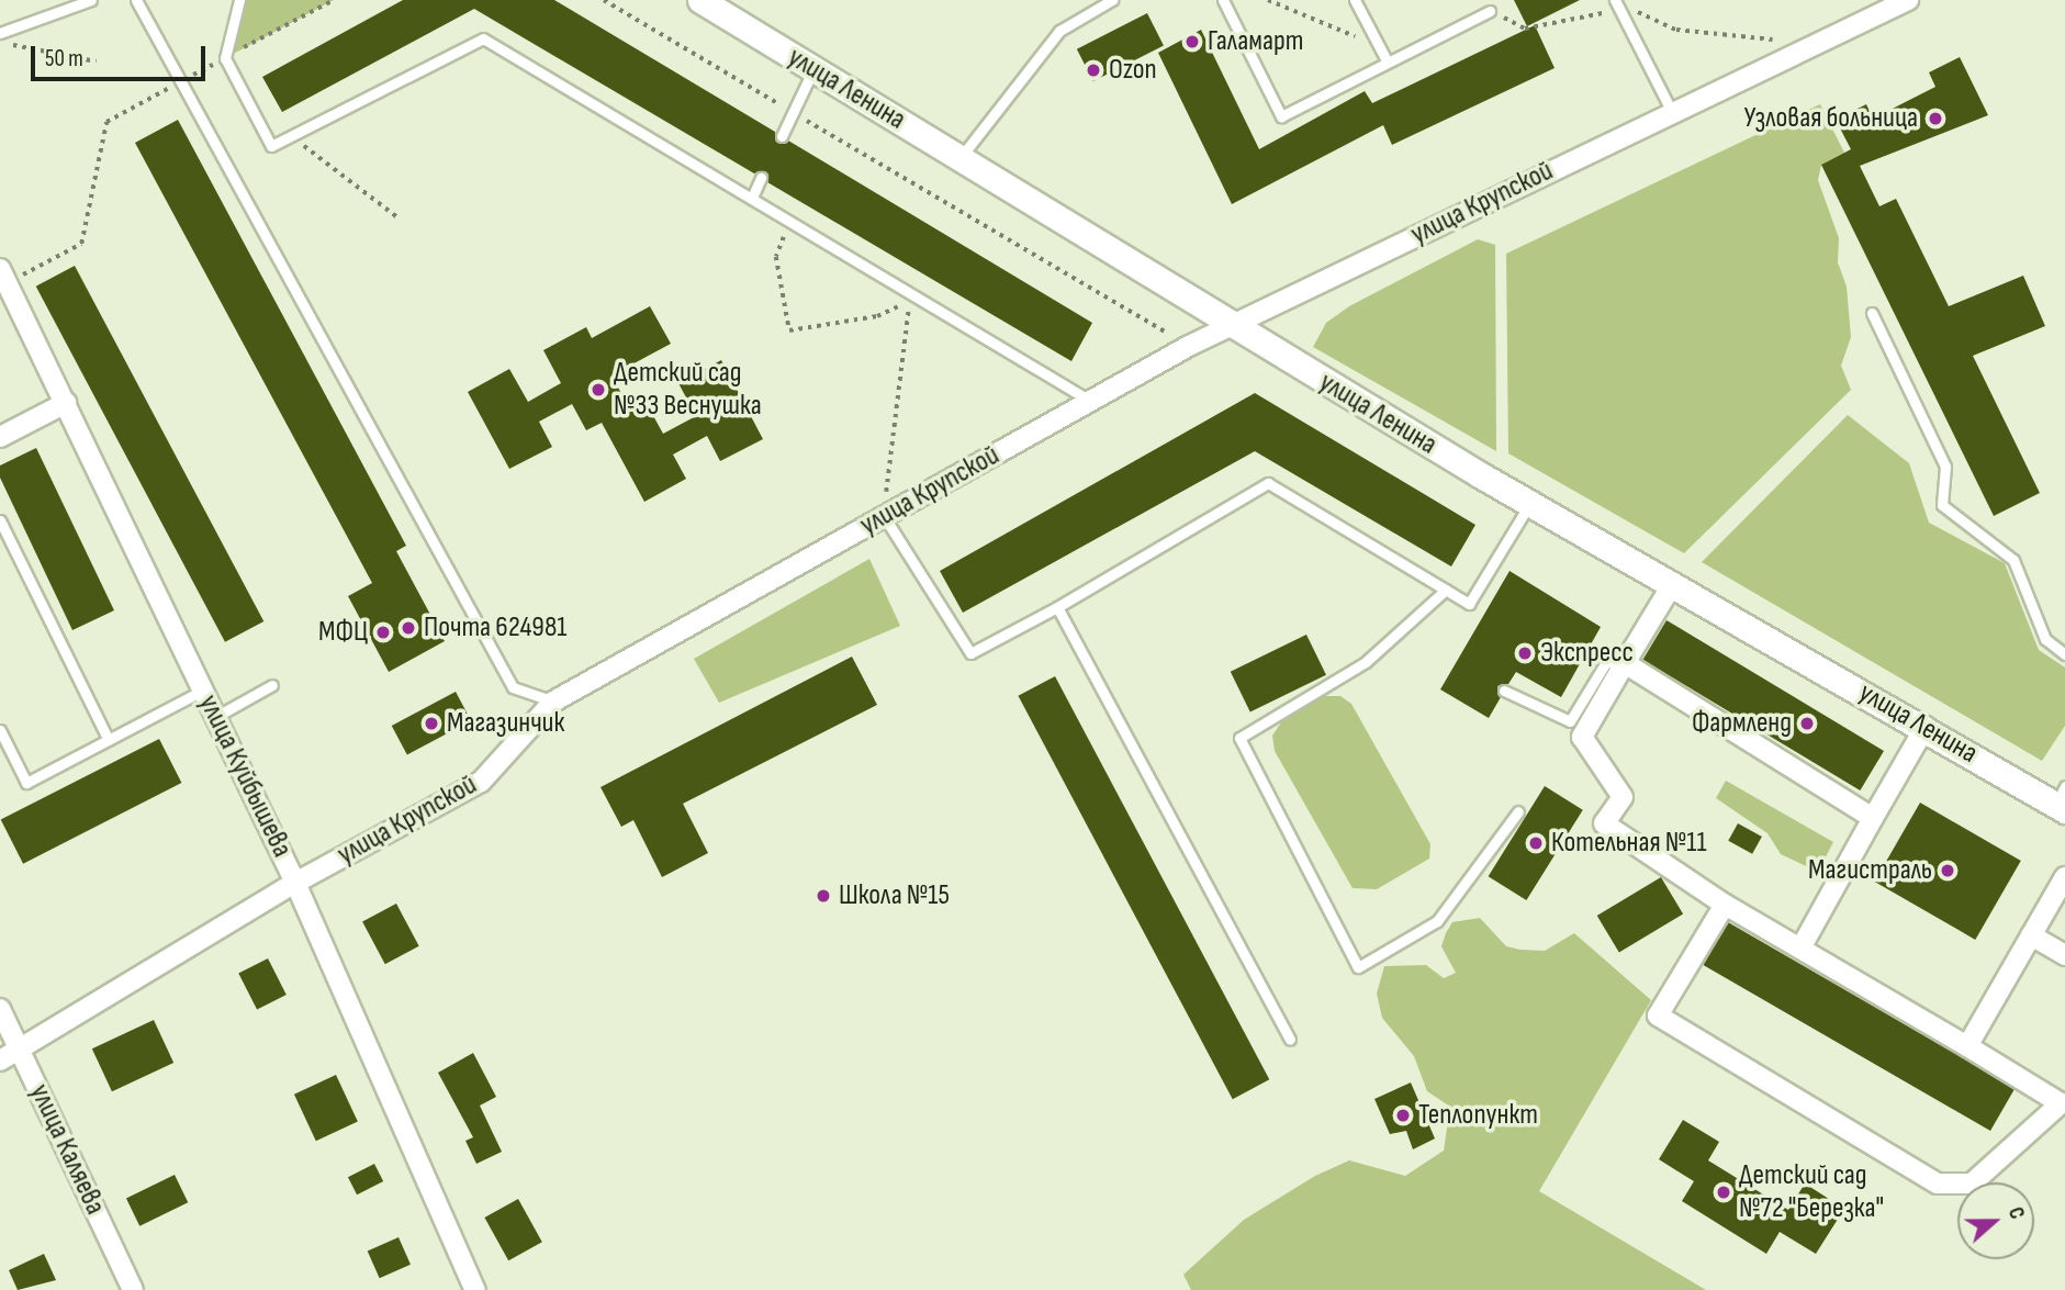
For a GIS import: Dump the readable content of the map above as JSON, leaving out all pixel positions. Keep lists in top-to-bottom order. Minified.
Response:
{"streets":{"street":["улица Ленина","улица Крупской","улица Куйбышева","улица Каляева"]},"crossings":[["улица Ленина","улица Крупской"],["улица Крупской","улица Куйбышева"],["улица Крупской","улица Каляева"]],"places":["Галамарт","Ozon","Узловая больница","Детский сад №33 Веснушка","Почта 624981","МФЦ","Экспресс","Магазинчик","Фармленд","Котельная №11","Магистраль","Школа №15","Теплопункт","Детский сад №72 \"Березка\""],"scale_bar":"50 m","north":"right"}
